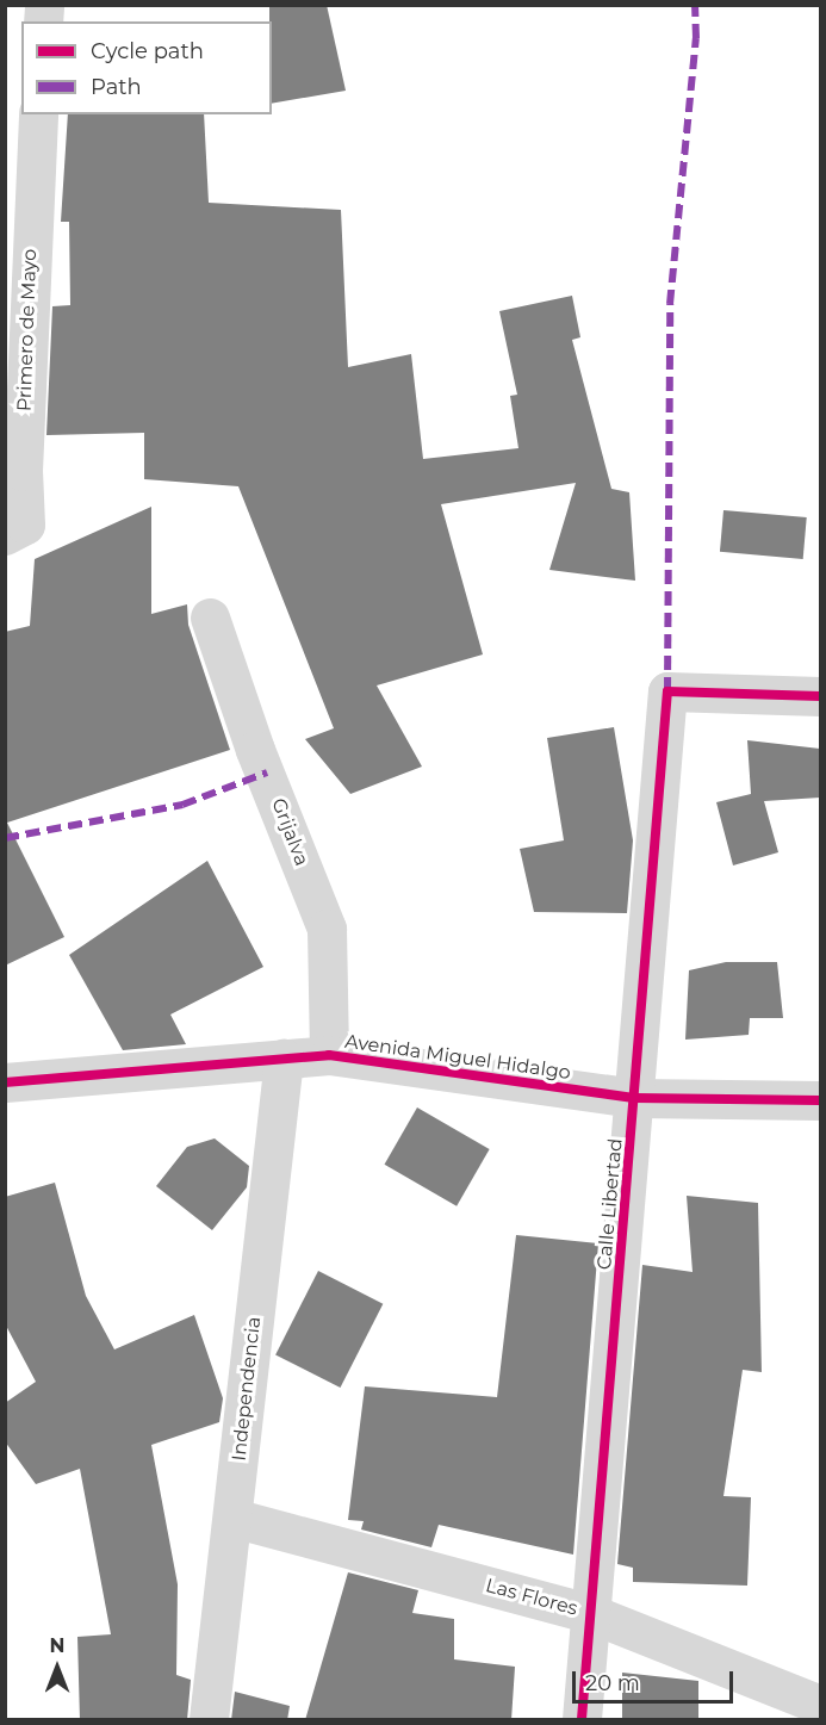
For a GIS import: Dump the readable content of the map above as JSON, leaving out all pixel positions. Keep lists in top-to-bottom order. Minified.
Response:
{"streets":{"street":["Primero de Mayo","Grijalva","Avenida Miguel Hidalgo","Calle Libertad","Independencia","Las Flores"]},"crossings":[["Grijalva","Avenida Miguel Hidalgo"],["Avenida Miguel Hidalgo","Calle Libertad"],["Avenida Miguel Hidalgo","Independencia"],["Calle Libertad","Las Flores"],["Independencia","Las Flores"]],"legend":["Cycle path","Path"],"scale_bar":"20 m","north":"top"}
